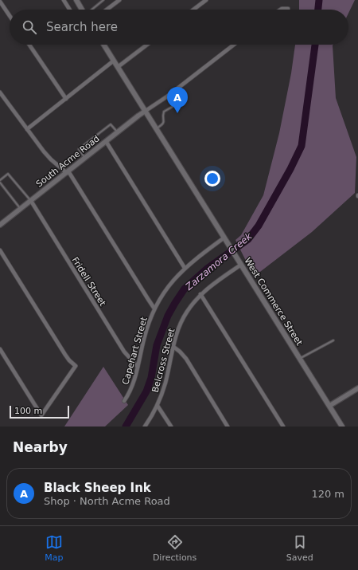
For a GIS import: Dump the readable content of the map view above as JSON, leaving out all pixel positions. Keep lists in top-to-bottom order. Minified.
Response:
{"streets":{"main road":["West Commerce Street"],"street":["South Acme Road","Fridell Street","Capehart Street","Belcross Street"]},"crossings":[["South Acme Road","Fridell Street"],["South Acme Road","West Commerce Street"],["Fridell Street","Capehart Street"],["West Commerce Street","Capehart Street"],["West Commerce Street","Belcross Street"]],"water":["Zarzamora Creek"],"scale_bar":"100 m","page":{"search":"Search here","pins":"A","scale":"100 m","heading":"Nearby","list":[{"mark":"A","name":"Black Sheep Ink","note":"Shop · North Acme Road","value":"120 m"}],"nav":["Map","Directions","Saved"]}}
